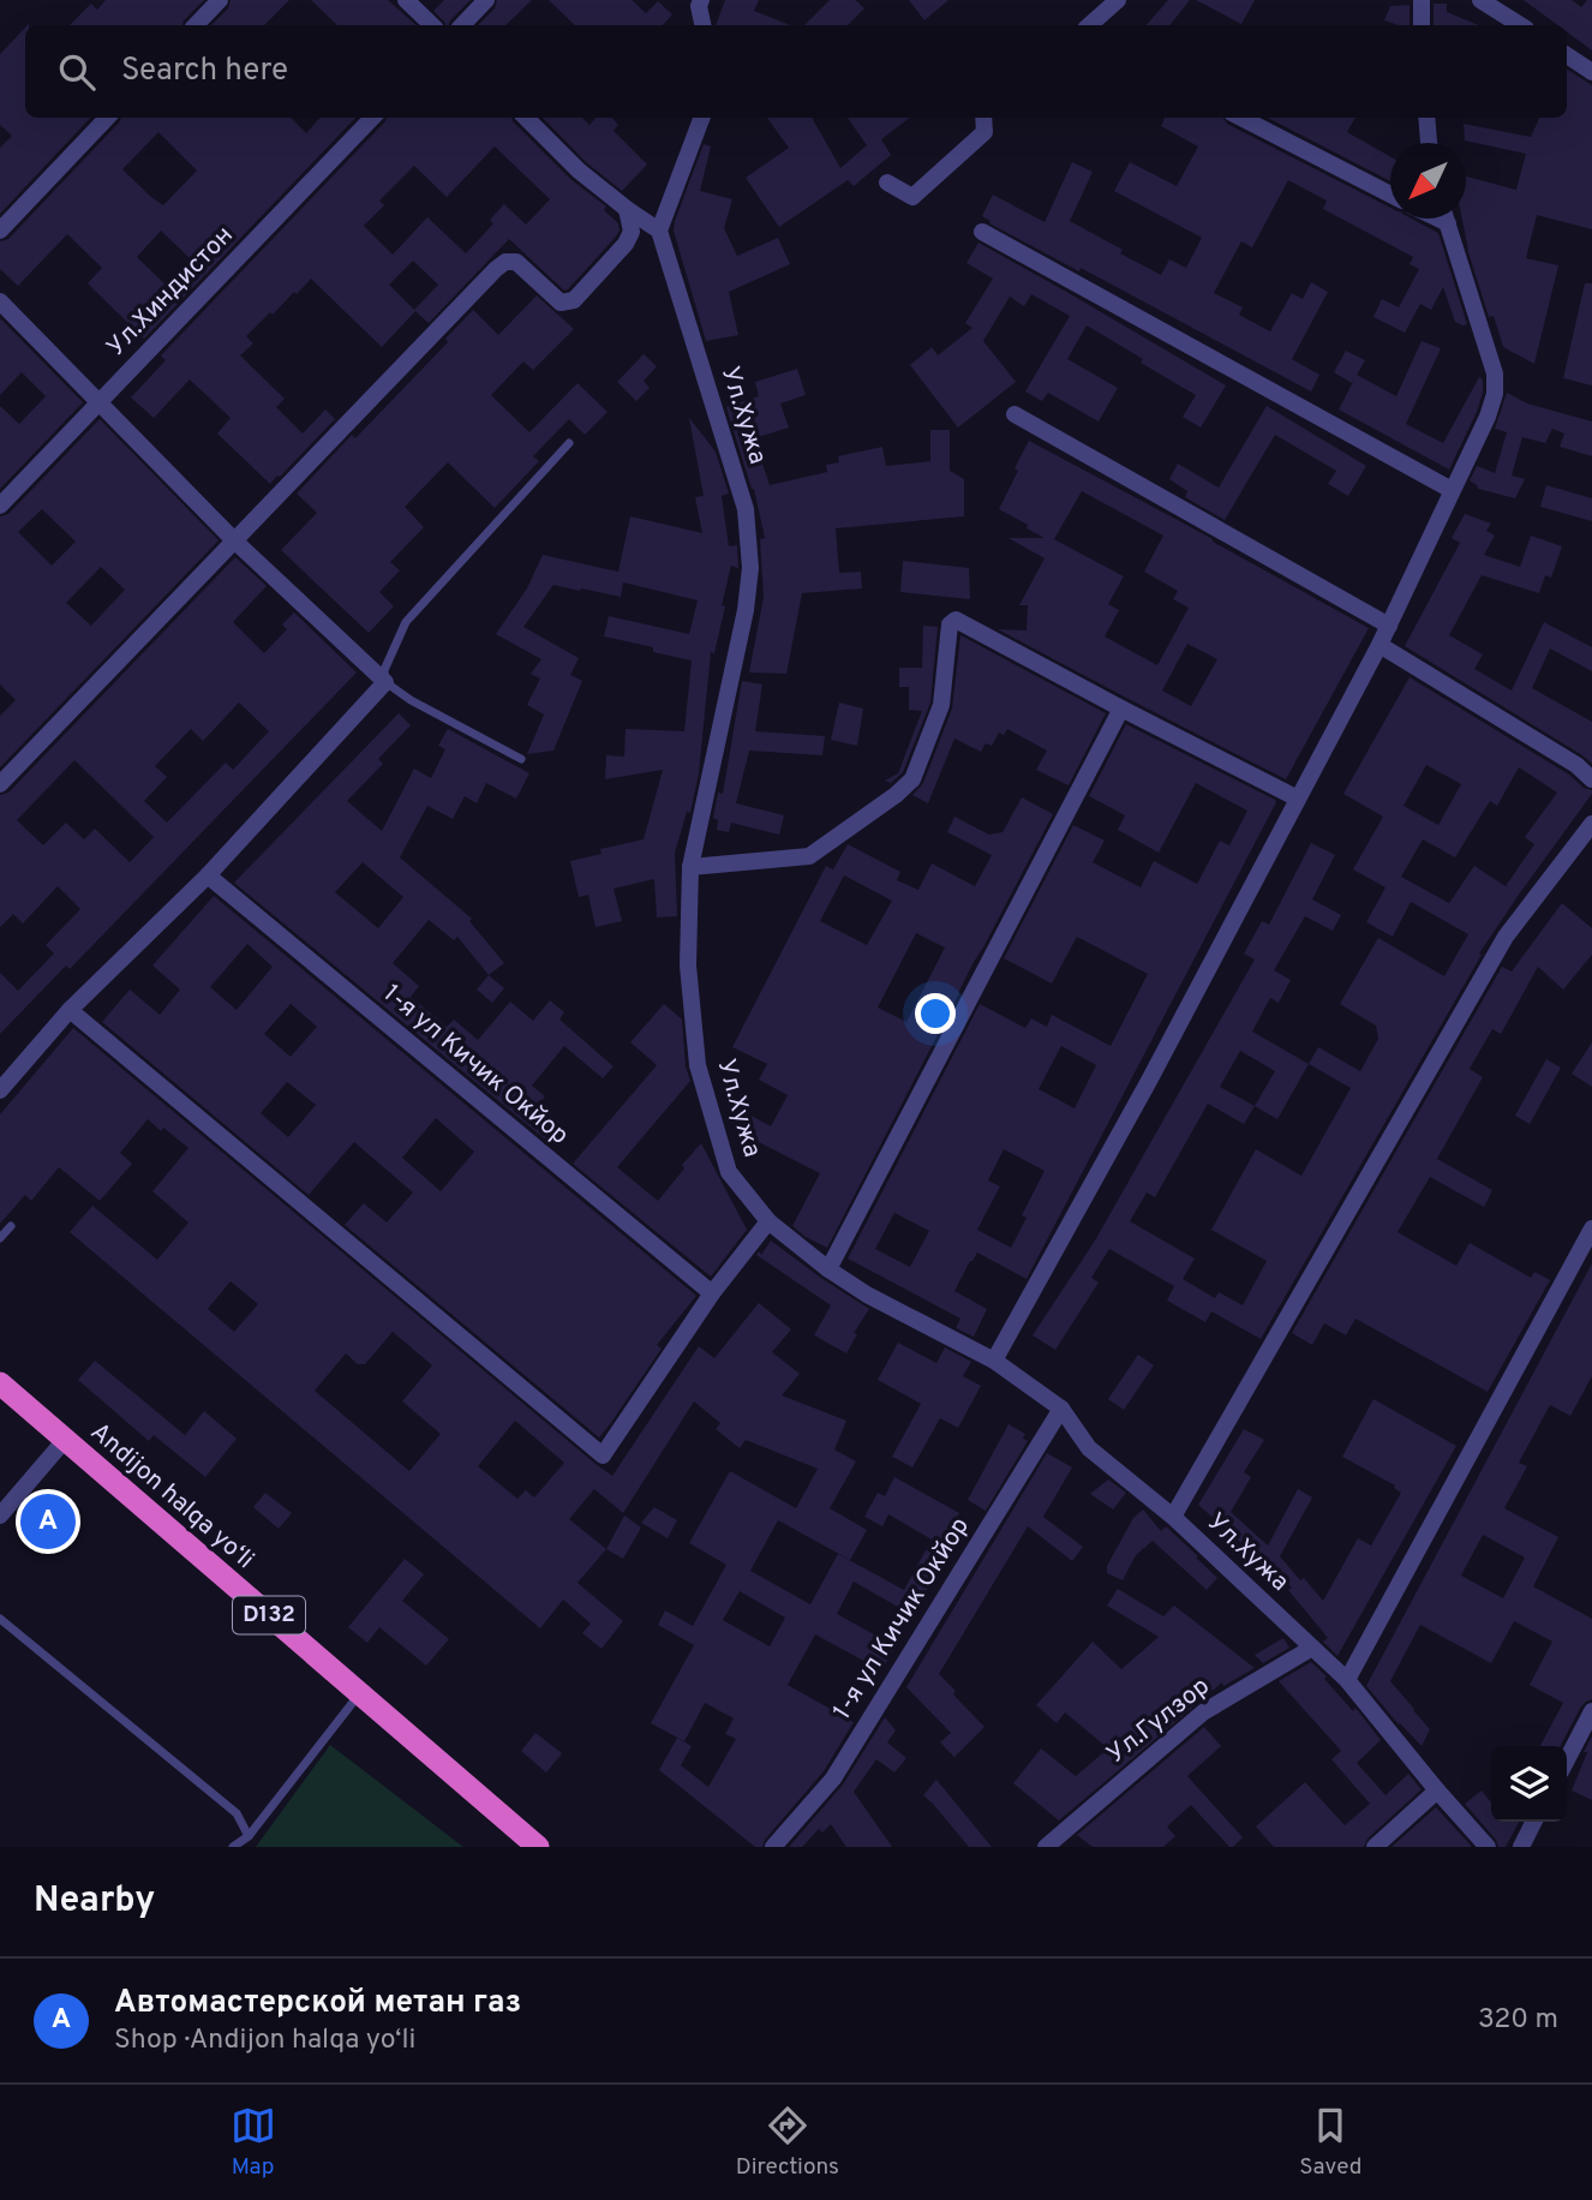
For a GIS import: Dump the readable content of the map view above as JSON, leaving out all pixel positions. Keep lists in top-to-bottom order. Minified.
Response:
{"streets":{"highway":["Andijon halqa yo‘li","D132"],"street":["Ул.Хиндистон","Ул.Хужа","1-я ул Кичик Окйор","Ул.Гулзор"]},"crossings":[["Ул.Хужа","1-я ул Кичик Окйор"],["Ул.Хужа","Ул.Гулзор"]],"north":"bottom left","page":{"search":"Search here","pins":"A","heading":"Nearby","list":[{"mark":"A","name":"Автомастерской метан газ","note":"Shop · Andijon halqa yo‘li","value":"320 m"}],"nav":["Map","Directions","Saved"]}}
